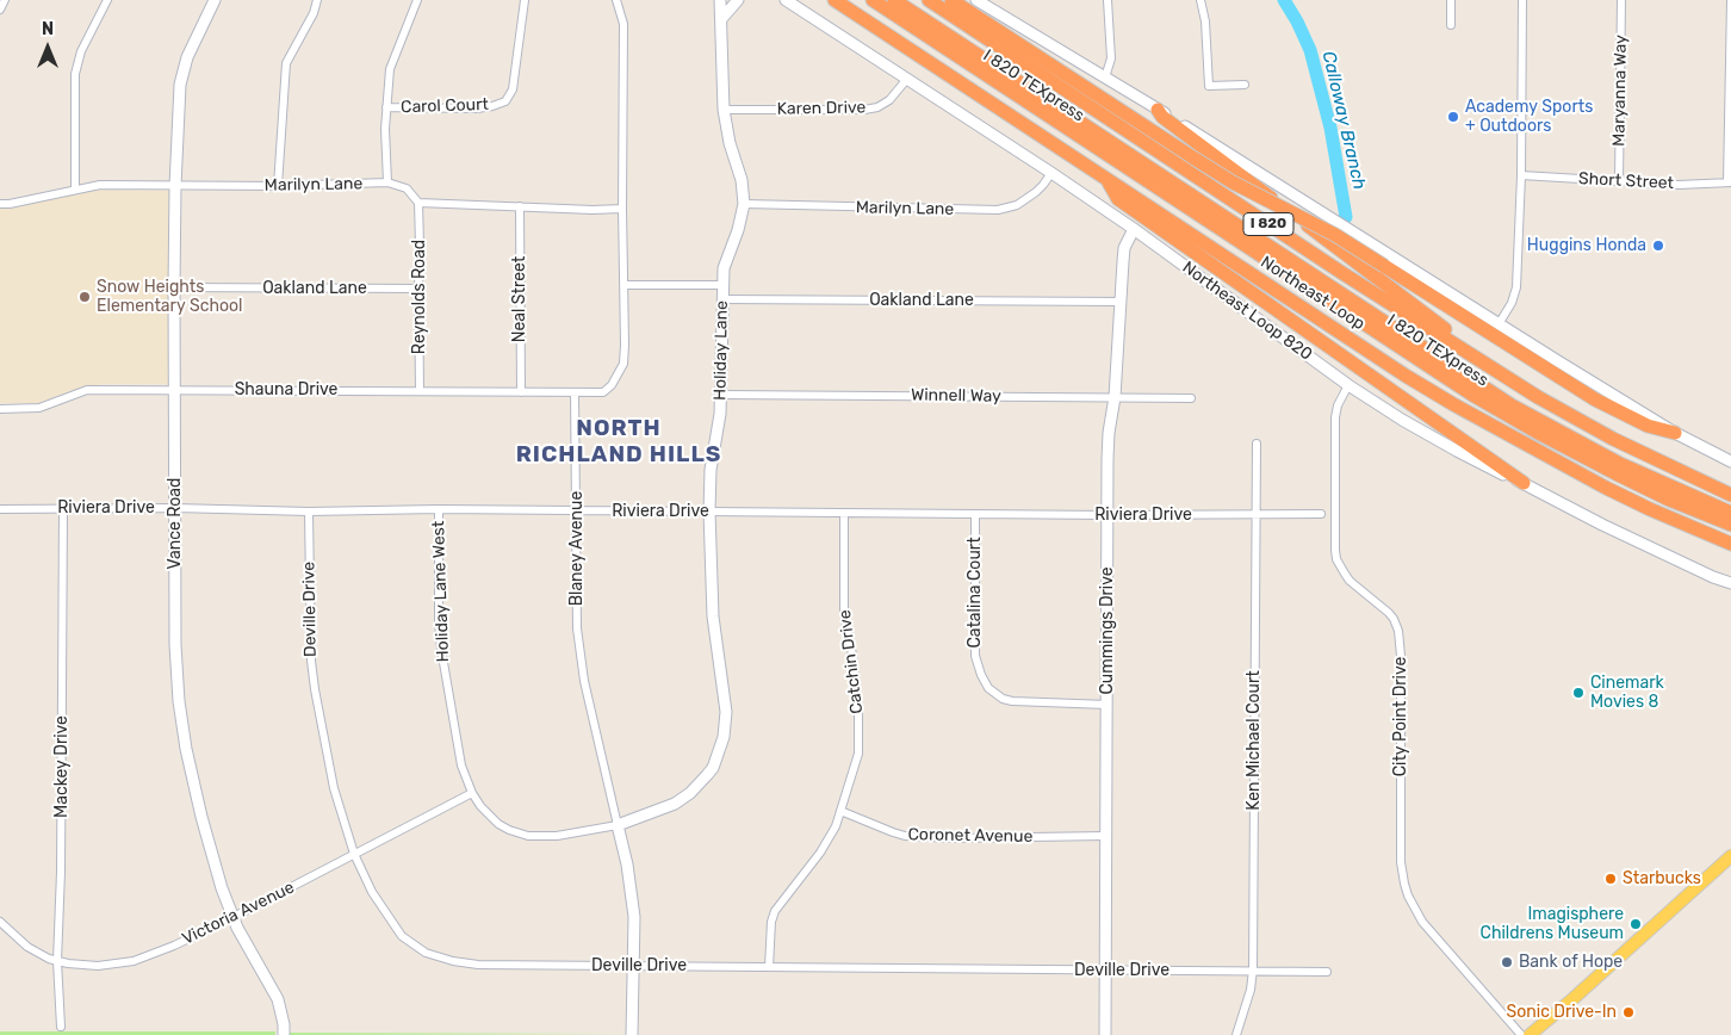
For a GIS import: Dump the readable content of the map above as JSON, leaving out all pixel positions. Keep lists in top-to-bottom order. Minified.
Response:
{"streets":{"highway":["I 820 TEXpress","I 820","Northeast Loop"],"street":["Maryanna Way","Carol Court","Karen Drive","Short Street","Marilyn Lane","Oakland Lane","Reynolds Road","Neal Street","Northeast Loop 820","Holiday Lane","Shauna Drive","Winnell Way","Riviera Drive","Vance Road","Blaney Avenue","Holiday Lane West","Catalina Court","Deville Drive","Cummings Drive","Catchin Drive","City Point Drive","Ken Michael Court","Mackey Drive","Coronet Avenue","Victoria Avenue"]},"crossings":[["Maryanna Way","Short Street"],["Karen Drive","Northeast Loop 820"],["Karen Drive","Holiday Lane"],["Marilyn Lane","Reynolds Road"],["Marilyn Lane","Northeast Loop 820"],["Marilyn Lane","Holiday Lane"],["Marilyn Lane","Vance Road"],["Oakland Lane","Reynolds Road"],["Oakland Lane","Holiday Lane"],["Oakland Lane","Vance Road"],["Oakland Lane","Cummings Drive"],["Reynolds Road","Shauna Drive"],["Neal Street","Shauna Drive"],["Northeast Loop 820","Cummings Drive"],["Northeast Loop 820","City Point Drive"],["Holiday Lane","Winnell Way"],["Holiday Lane","Riviera Drive"],["Holiday Lane","Blaney Avenue"],["Holiday Lane","Holiday Lane West"],["Shauna Drive","Vance Road"],["Shauna Drive","Blaney Avenue"],["Winnell Way","Cummings Drive"],["Riviera Drive","Vance Road"],["Riviera Drive","Blaney Avenue"],["Riviera Drive","Holiday Lane West"],["Riviera Drive","Catalina Court"],["Riviera Drive","Deville Drive"],["Riviera Drive","Cummings Drive"],["Riviera Drive","Catchin Drive"],["Riviera Drive","Ken Michael Court"],["Riviera Drive","Mackey Drive"],["Vance Road","Victoria Avenue"],["Blaney Avenue","Holiday Lane West"],["Blaney Avenue","Deville Drive"],["Holiday Lane West","Victoria Avenue"],["Catalina Court","Cummings Drive"],["Deville Drive","Cummings Drive"],["Deville Drive","Catchin Drive"],["Deville Drive","Ken Michael Court"],["Deville Drive","Victoria Avenue"],["Cummings Drive","Coronet Avenue"],["Catchin Drive","Coronet Avenue"],["Mackey Drive","Victoria Avenue"]],"districts":["NORTH RICHLAND HILLS"],"water":["Calloway Branch"],"places":["Academy Sports + Outdoors","Huggins Honda","Snow Heights Elementary School","Cinemark Movies 8","Starbucks","Imagisphere Childrens Museum","Bank of Hope","Sonic Drive-In"],"north":"top"}
